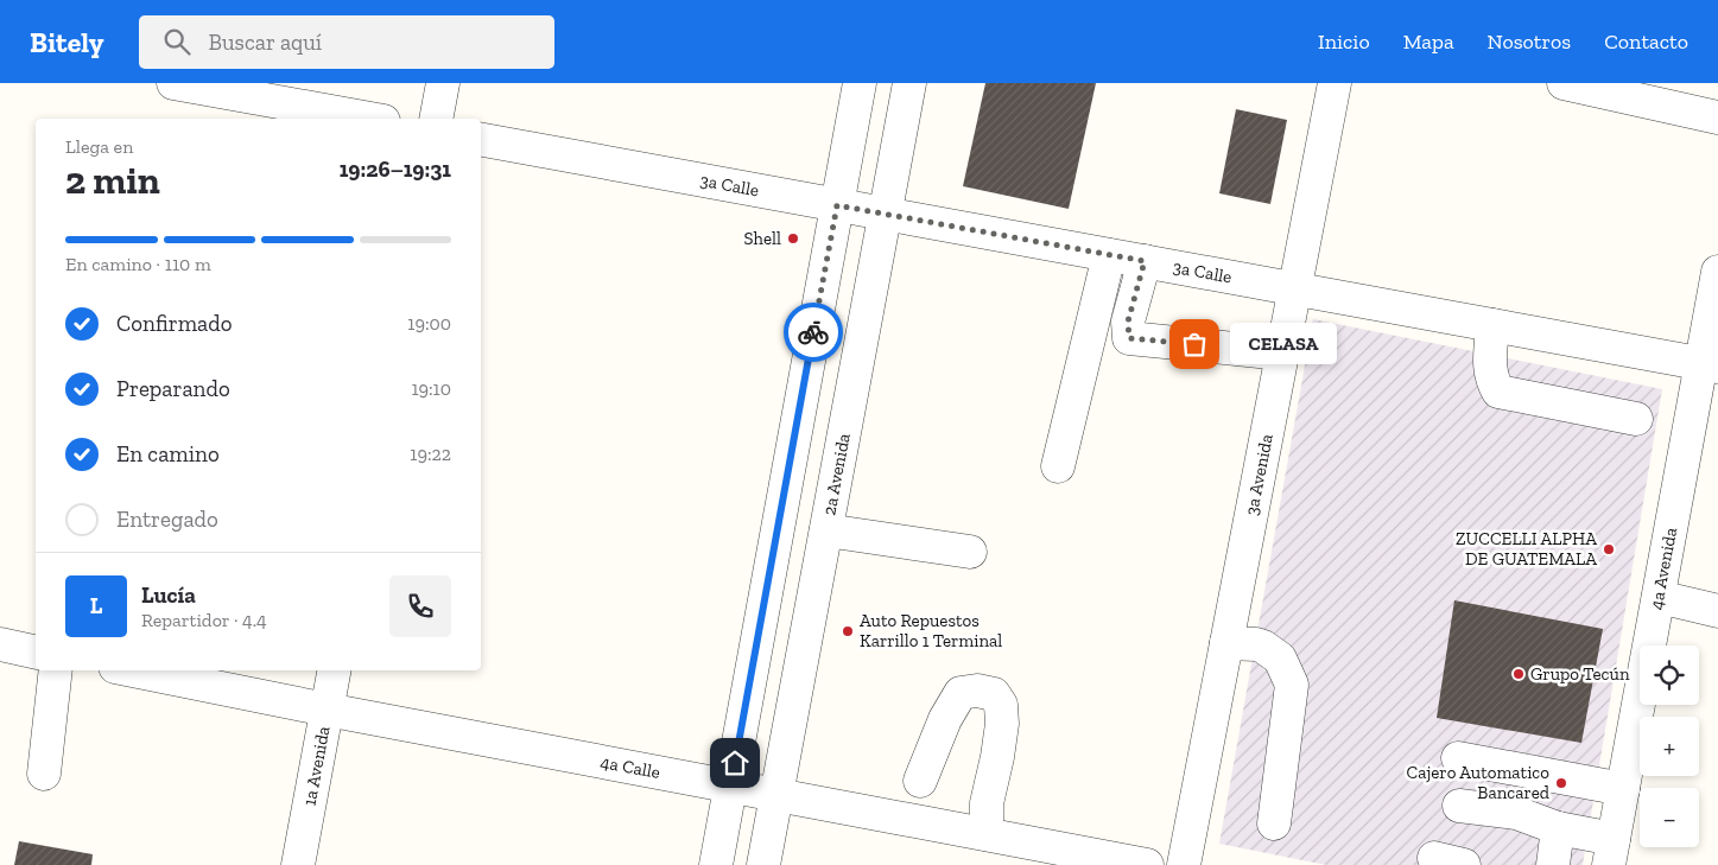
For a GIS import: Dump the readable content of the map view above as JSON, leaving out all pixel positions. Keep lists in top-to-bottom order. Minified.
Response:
{"streets":{"street":["3a Calle","2a Avenida","3a Avenida","4a Avenida","1a Avenida","4a Calle"]},"crossings":[["3a Calle","2a Avenida"],["3a Calle","3a Avenida"],["3a Calle","4a Avenida"],["2a Avenida","4a Calle"],["1a Avenida","4a Calle"]],"places":["Shell","CELASA","ZUCCELLI ALPHA DE GUATEMALA","Auto Repuestos Karrillo 1 Terminal","Grupo Tecún","Cajero Automatico Bancared"],"page":{"header":"Bitely","search":"Buscar aquí","nav":["Inicio","Mapa","Nosotros","Contacto"],"heading":["2 min","Llega en","19:26–19:31"],"panel":["Lucía","Repartidor · 4.4"],"bar":"En camino · 110 m","list":[["Confirmado","19:00"],["Preparando","19:10"],["En camino","19:22"],"Entregado"],"bubble":"CELASA","round":"L","map_buttons":["+","−"]}}
